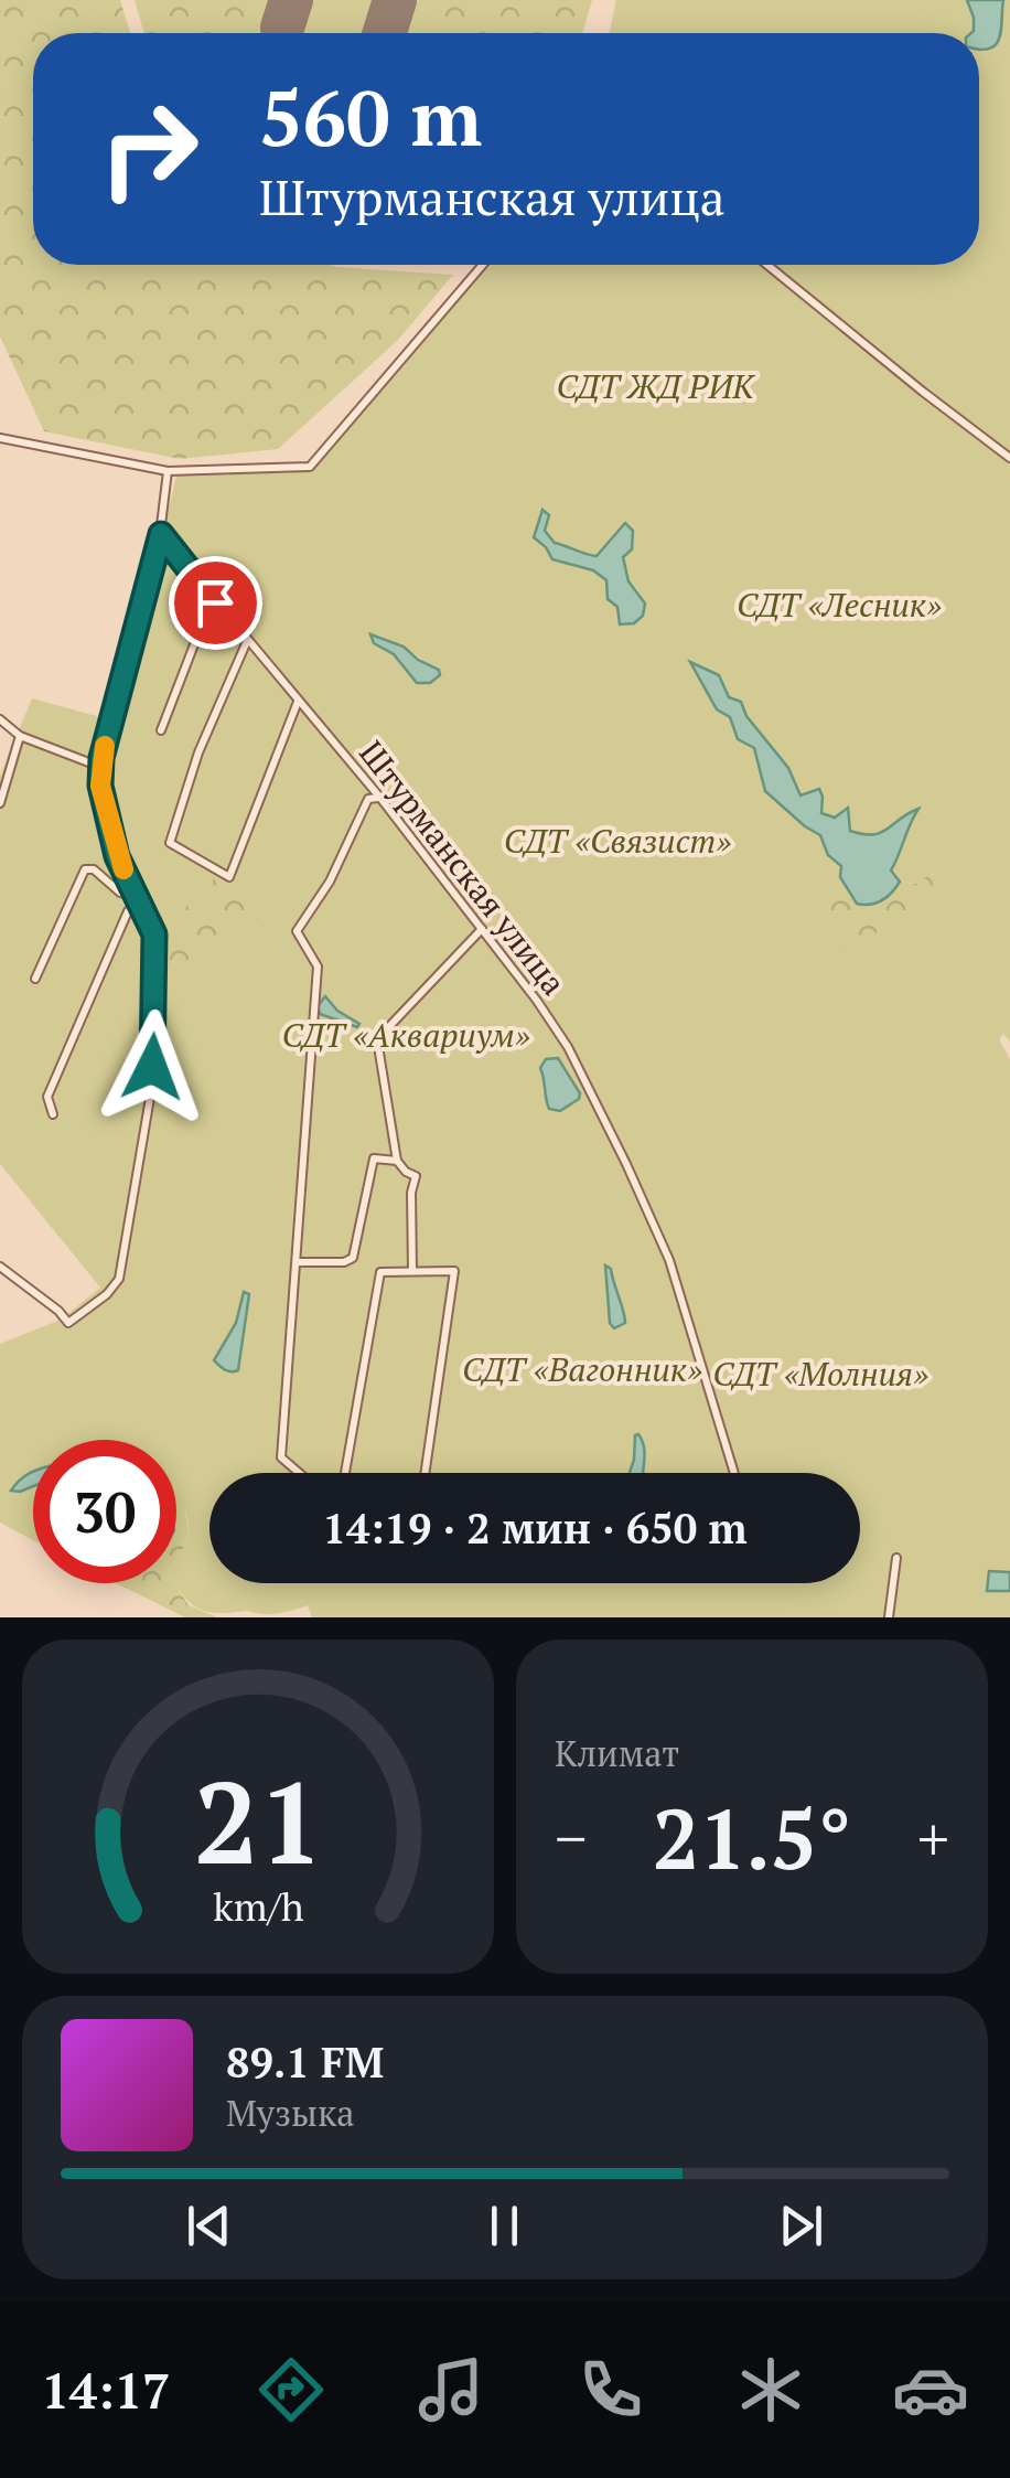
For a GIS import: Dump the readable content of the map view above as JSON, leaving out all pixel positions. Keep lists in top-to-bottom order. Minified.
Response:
{"streets":{"street":["Штурманская улица"]},"parks":["СДТ ЖД РИК","СДТ «Лесник»","СДТ «Связист»","СДТ «Аквариум»","СДТ «Вагонник»","СДТ «Молния»"],"page":{"turn":["560 m","Штурманская улица"],"limit":"30","trip":"14:19 · 2 мин · 650 m","tile":"Климат","heat":["−","21.5°","+"],"song":["89.1 FM","Музыка"],"tabs":"14:17","gauge":["21","km/h"]}}
